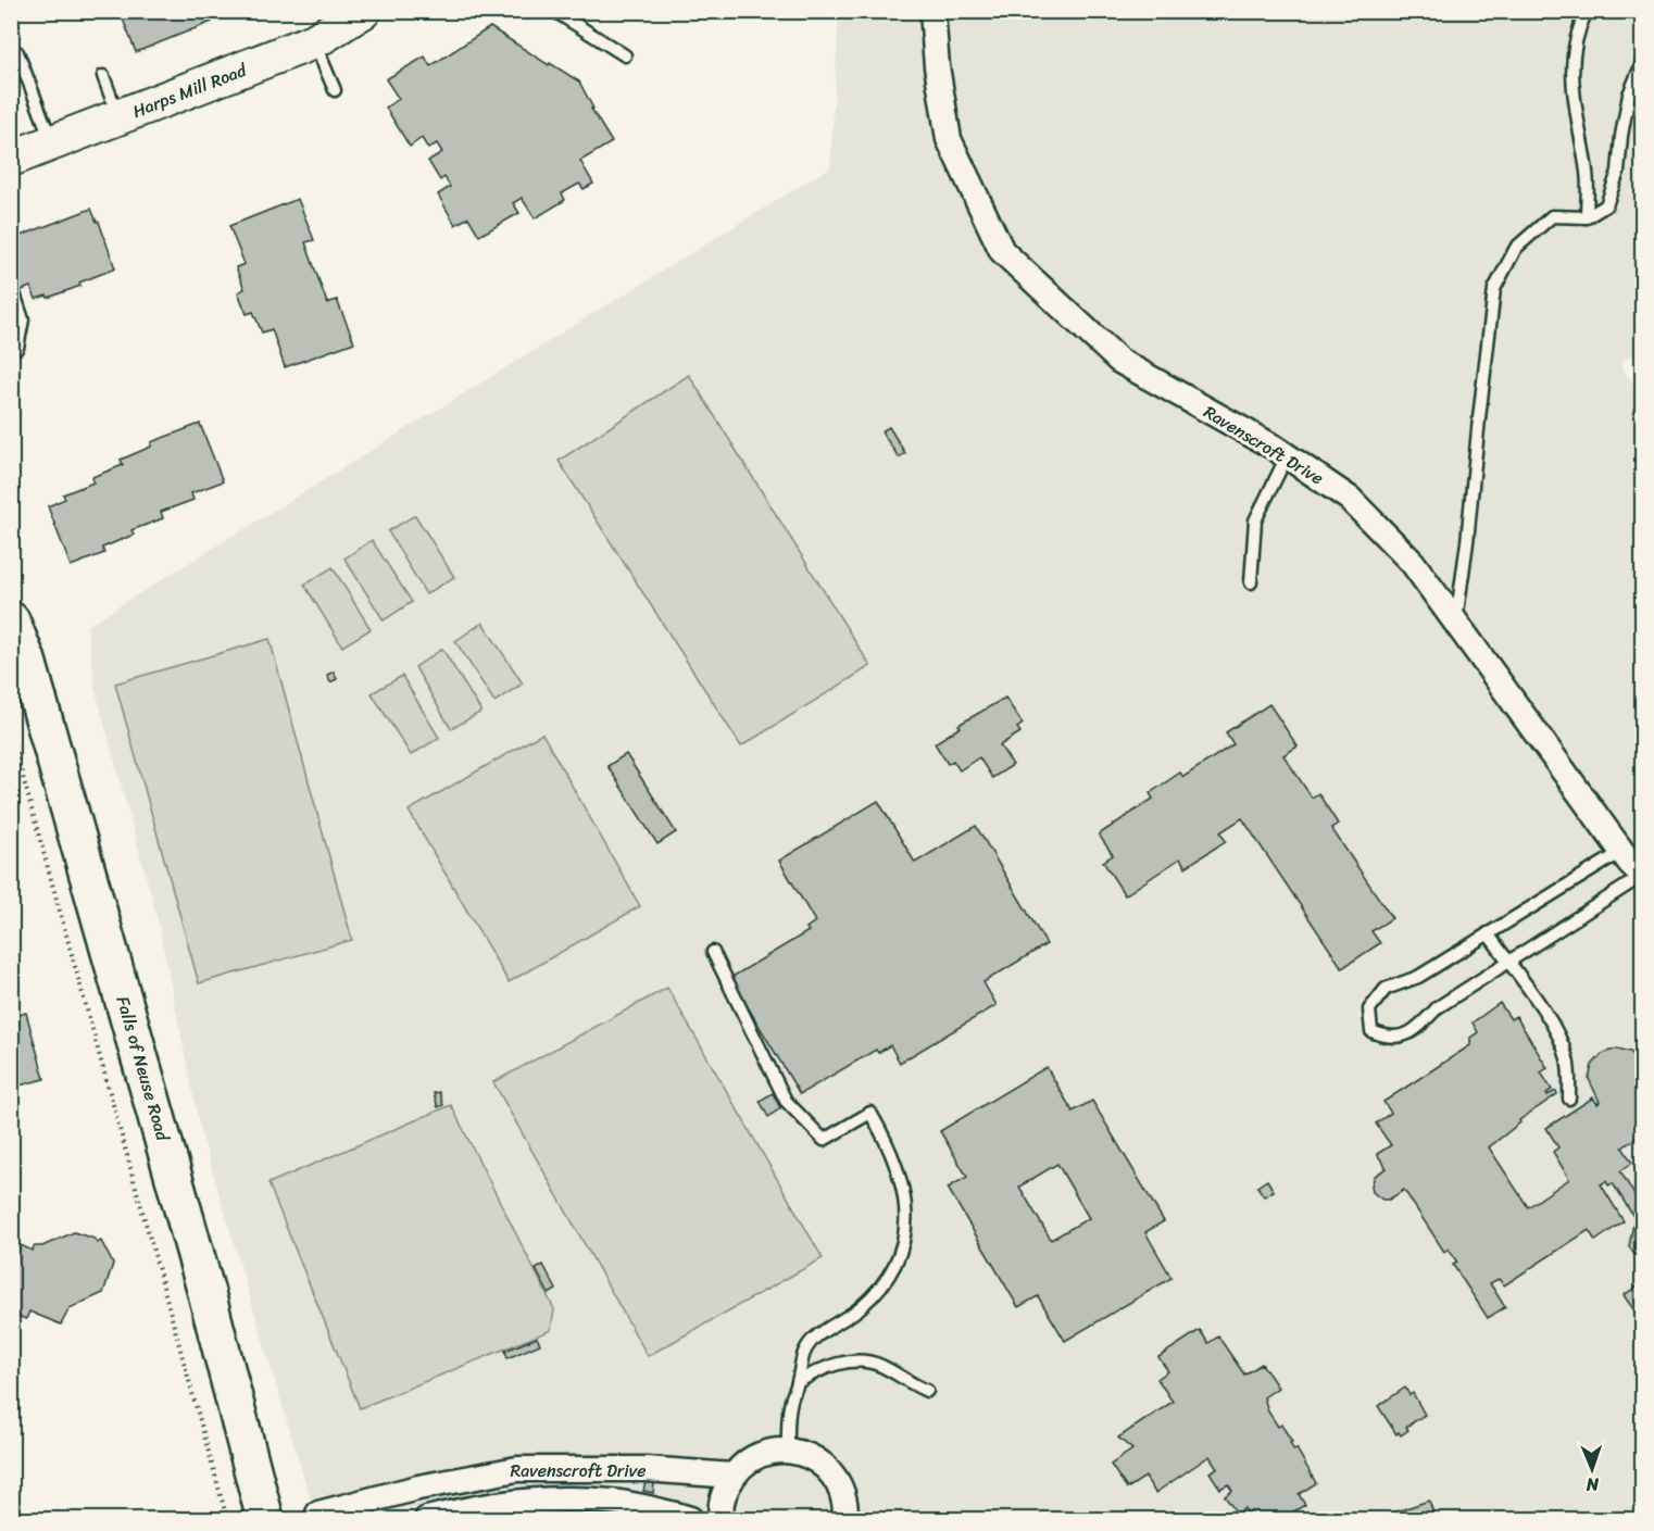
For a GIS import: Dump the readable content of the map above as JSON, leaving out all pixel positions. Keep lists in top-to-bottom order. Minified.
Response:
{"streets":{"main road":["Falls of Neuse Road"],"street":["Harps Mill Road","Ravenscroft Drive"]},"north":"bottom"}
